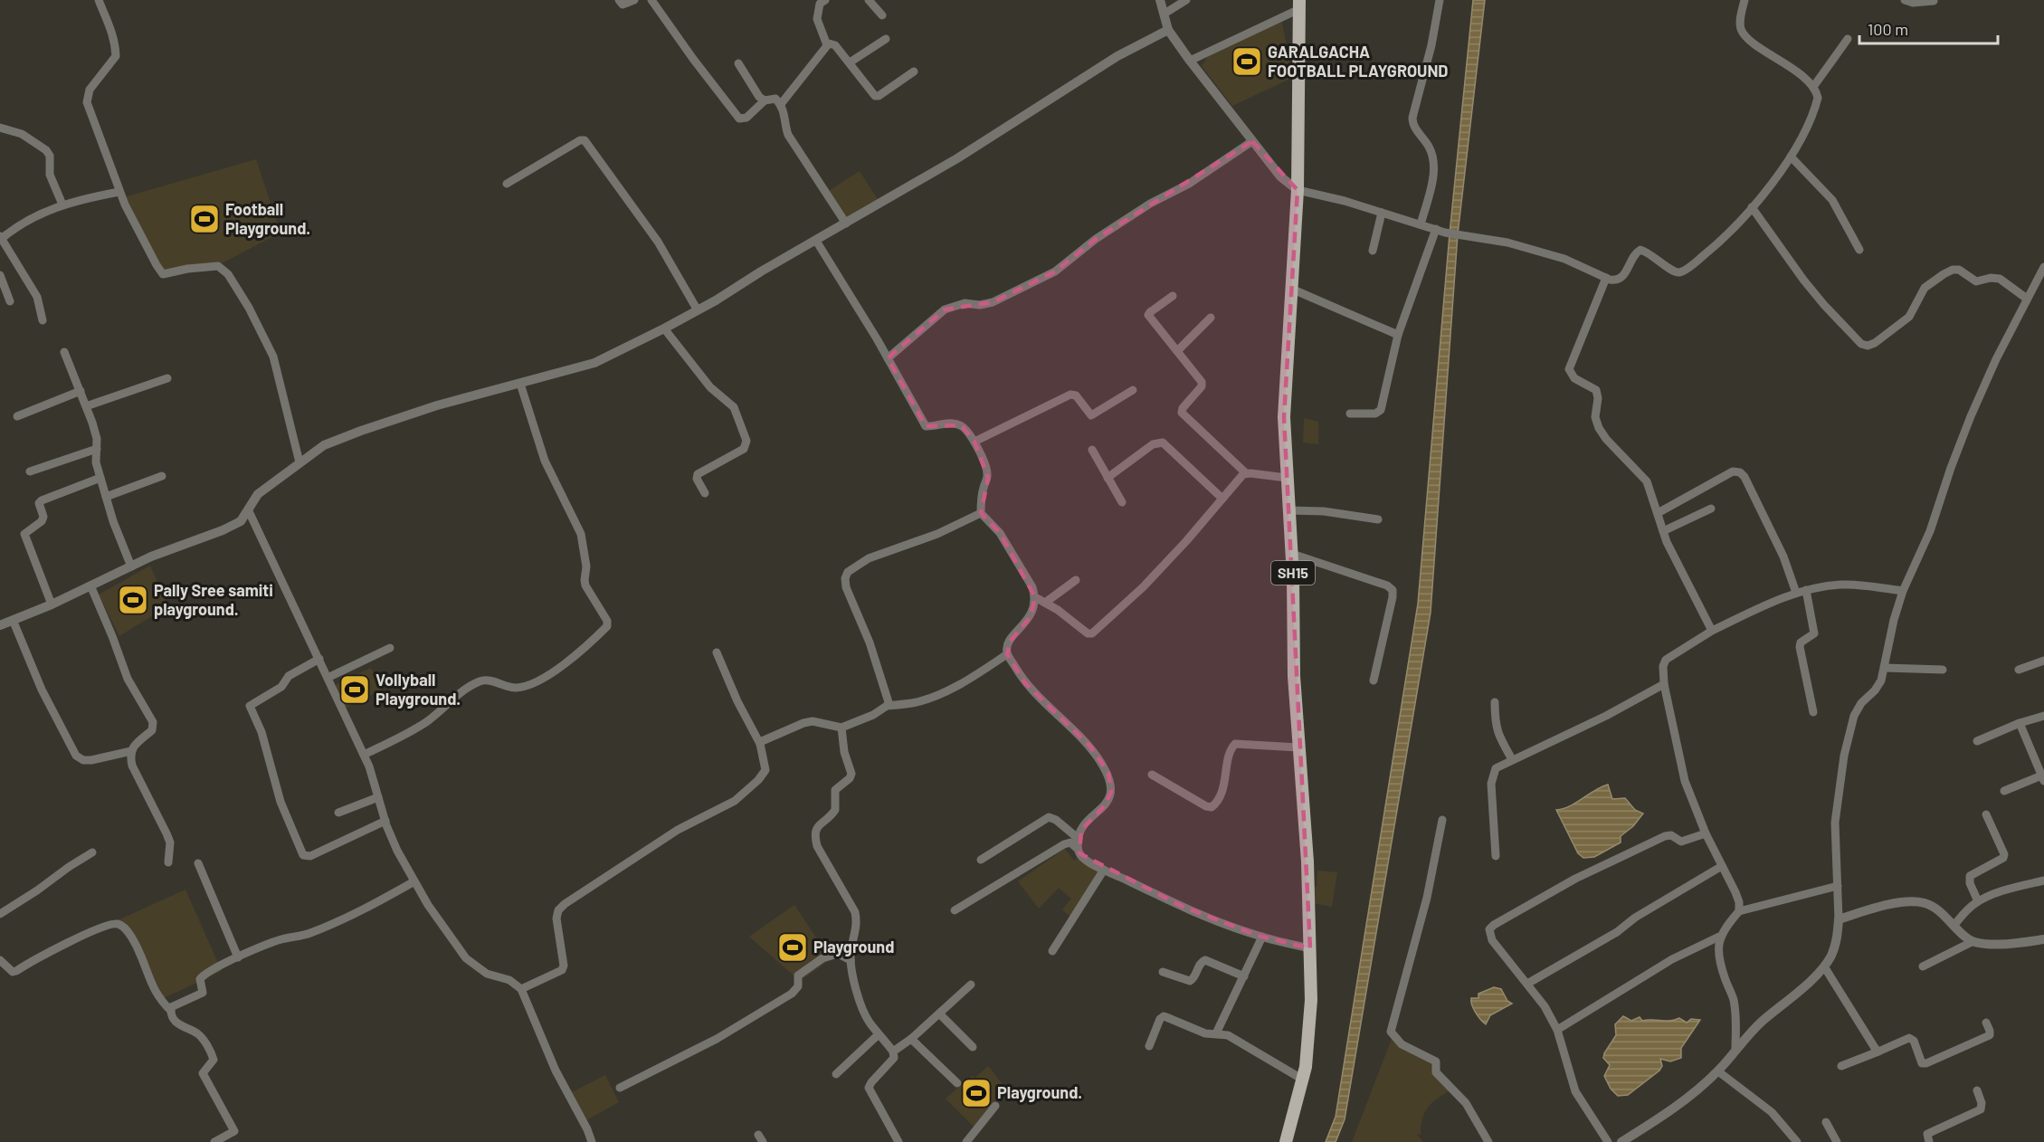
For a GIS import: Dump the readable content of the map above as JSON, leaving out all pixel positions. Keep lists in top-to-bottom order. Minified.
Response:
{"streets":{"main road":["SH15"]},"places":{"sports":["GARALGACHA FOOTBALL PLAYGROUND","Football Playground.","Pally Sree samiti playground.","Vollyball Playground.","Playground","Playground."]},"scale_bar":"100 m"}
